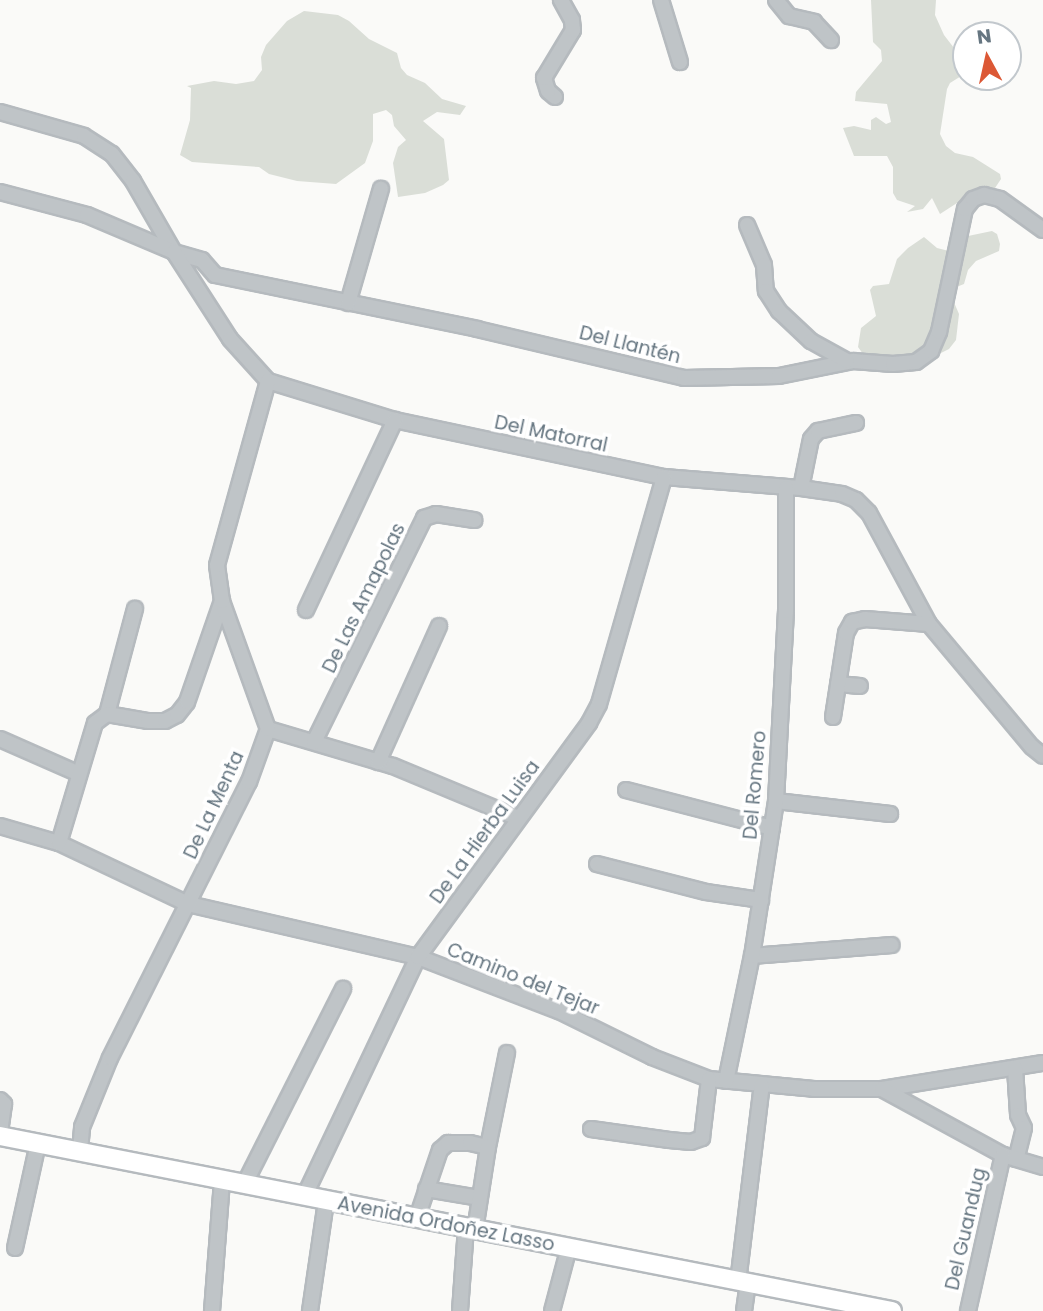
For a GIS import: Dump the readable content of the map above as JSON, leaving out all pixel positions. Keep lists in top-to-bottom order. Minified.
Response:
{"streets":{"main road":["Avenida Ordoñez Lasso"],"street":["Del Llantén","Del Matorral","De Las Amapolas","Del Romero","De La Menta","De La Hierba Luisa","Camino del Tejar","Del Guandug"]},"crossings":[["Del Matorral","Del Romero"],["Del Matorral","De La Hierba Luisa"],["Del Romero","Camino del Tejar"],["De La Menta","Camino del Tejar"],["De La Menta","Avenida Ordoñez Lasso"],["De La Hierba Luisa","Camino del Tejar"],["De La Hierba Luisa","Avenida Ordoñez Lasso"],["Camino del Tejar","Del Guandug"]],"north":"top"}
